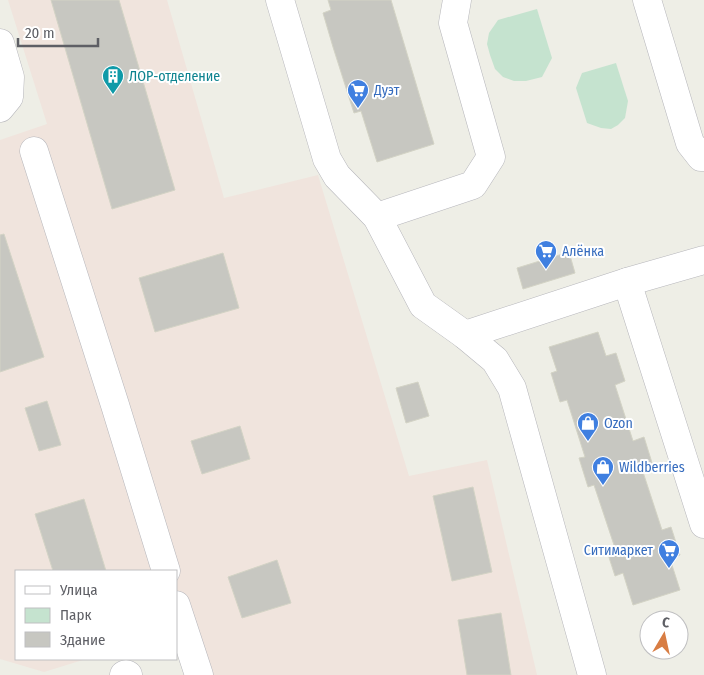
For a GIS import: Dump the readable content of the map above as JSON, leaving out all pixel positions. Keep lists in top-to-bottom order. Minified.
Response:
{"places":{"building":["ЛОР-отделение"],"supermarket":["Дуэт","Алёнка","Ситимаркет"],"shop":["Ozon","Wildberries"]},"legend":["Улица","Парк","Здание"],"scale_bar":"20 m","north":"top"}
